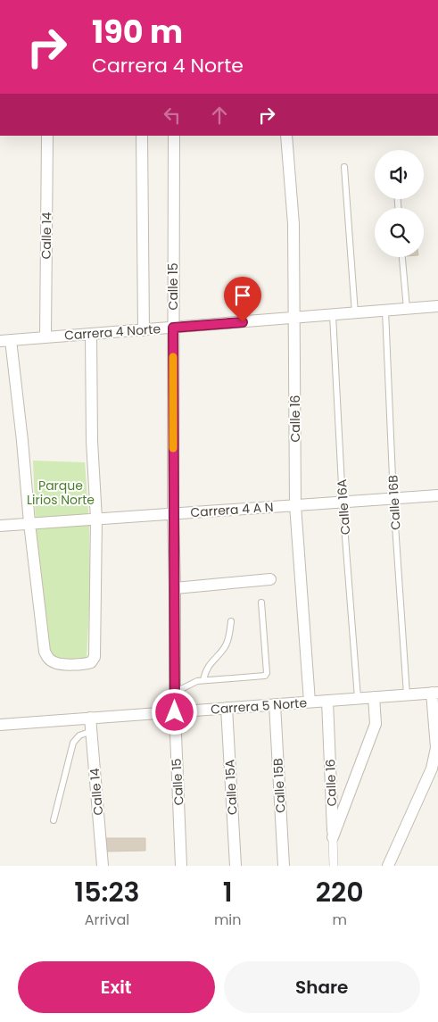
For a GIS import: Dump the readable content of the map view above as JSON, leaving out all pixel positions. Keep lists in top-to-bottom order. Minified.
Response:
{"streets":{"street":["Calle 14","Calle 15","Carrera 4 Norte","Calle 16","Carrera 4 A N","Carrera 5 Norte","Calle 15B","Calle 15A"],"lane":["Calle 16B","Calle 16A"]},"crossings":[["Calle 14","Carrera 4 Norte"],["Calle 14","Carrera 5 Norte"],["Calle 15","Carrera 4 Norte"],["Calle 15","Carrera 4 A N"],["Calle 15","Carrera 5 Norte"],["Carrera 4 Norte","Calle 16"],["Carrera 4 Norte","Calle 16B"],["Carrera 4 Norte","Calle 16A"],["Calle 16","Carrera 4 A N"],["Calle 16","Carrera 5 Norte"],["Calle 16B","Carrera 4 A N"],["Calle 16B","Carrera 5 Norte"],["Calle 16A","Carrera 4 A N"],["Calle 16A","Carrera 5 Norte"],["Carrera 5 Norte","Calle 15B"],["Carrera 5 Norte","Calle 15A"]],"parks":["Parque Lirios Norte"],"page":{"turn":["190 m","Carrera 4 Norte"],"eta":["15:23","Arrival","1","min","220","m"],"buttons":["Exit","Share"]}}
